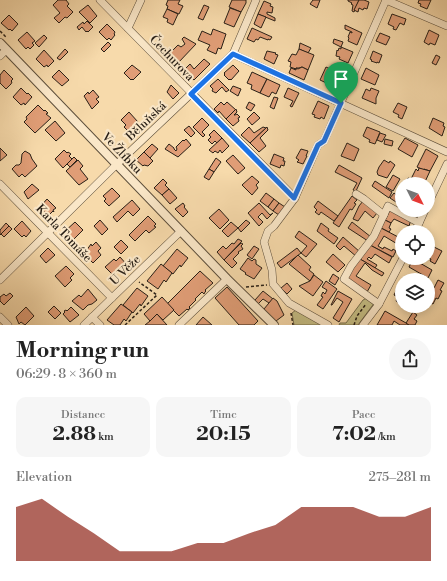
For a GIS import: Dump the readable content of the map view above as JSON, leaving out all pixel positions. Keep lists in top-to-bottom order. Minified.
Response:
{"streets":{"street":["Čechurova","Běluňská","Ve Žlíbku","Karla Tomáše","U Věže"]},"crossings":[["Čechurova","Běluňská"],["Běluňská","Ve Žlíbku"],["Běluňská","Karla Tomáše"],["Ve Žlíbku","U Věže"],["Karla Tomáše","U Věže"]],"north":"bottom right","page":{"heading":["Morning run","06:29 · 8 × 360 m"],"stats":[["Distance","2.88 km"],["Time","20:15"],["Pace","7:02 /km"]],"chart":["Elevation","275–281 m"]}}
